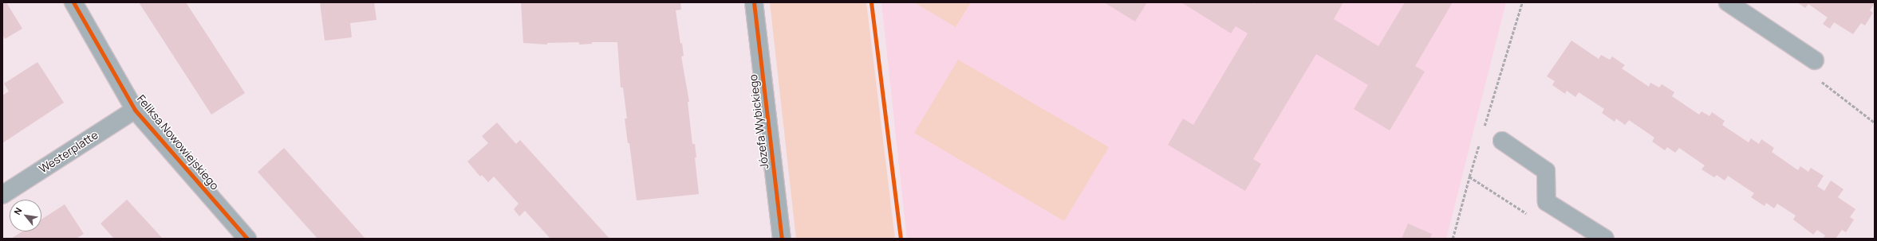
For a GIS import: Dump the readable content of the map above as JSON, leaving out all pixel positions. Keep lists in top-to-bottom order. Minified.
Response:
{"streets":{"street":["Józefa Wybickiego","Feliksa Nowowiejskiego","Westerplatte"]},"crossings":[["Feliksa Nowowiejskiego","Westerplatte"]],"north":"top left"}
